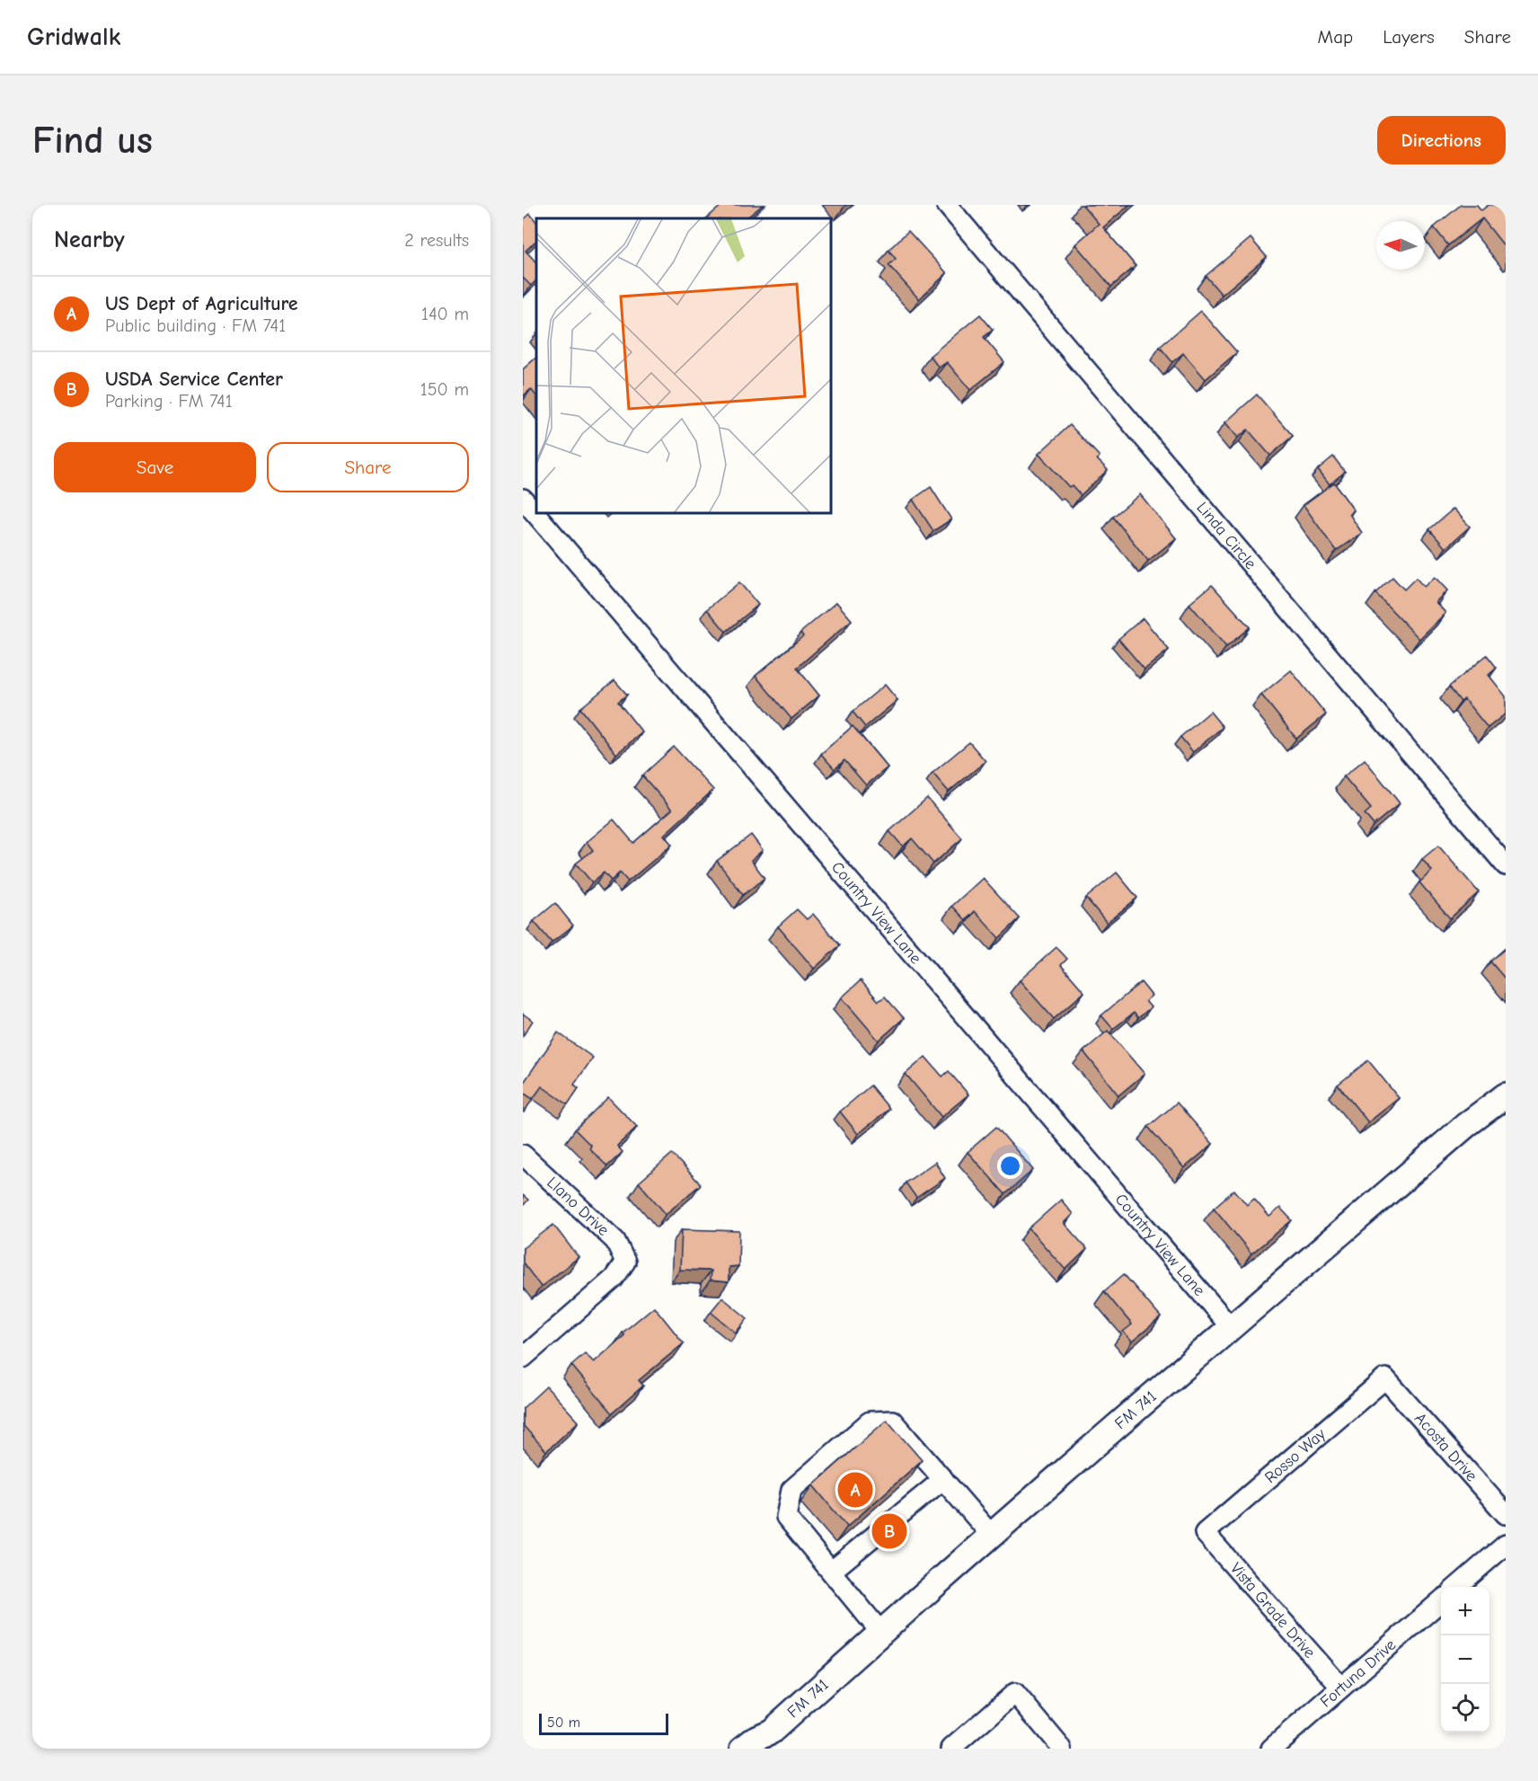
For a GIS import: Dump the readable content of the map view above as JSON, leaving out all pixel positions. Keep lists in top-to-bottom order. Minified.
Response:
{"streets":{"main road":["FM 741"],"street":["Linda Circle","Country View Lane","Llano Drive","Acosta Drive","Rosso Way","Vista Grade Drive","Fortuna Drive"]},"crossings":[["Country View Lane","FM 741"],["Acosta Drive","Rosso Way"],["Rosso Way","Vista Grade Drive"],["Vista Grade Drive","Fortuna Drive"]],"scale_bar":"50 m","north":"left","page":{"header":"Gridwalk","nav":["Map","Layers","Share"],"buttons":["Directions",["Save","Share"]],"title":"Find us","heading":["Nearby","2 results"],"list":[{"mark":"A","name":"US Dept of Agriculture","note":"Public building · FM 741","value":"140 m"},{"mark":"B","name":"USDA Service Center","note":"Parking · FM 741","value":"150 m"}],"pins":["A","B"],"map_buttons":["+","−"],"scale":"50 m"}}
